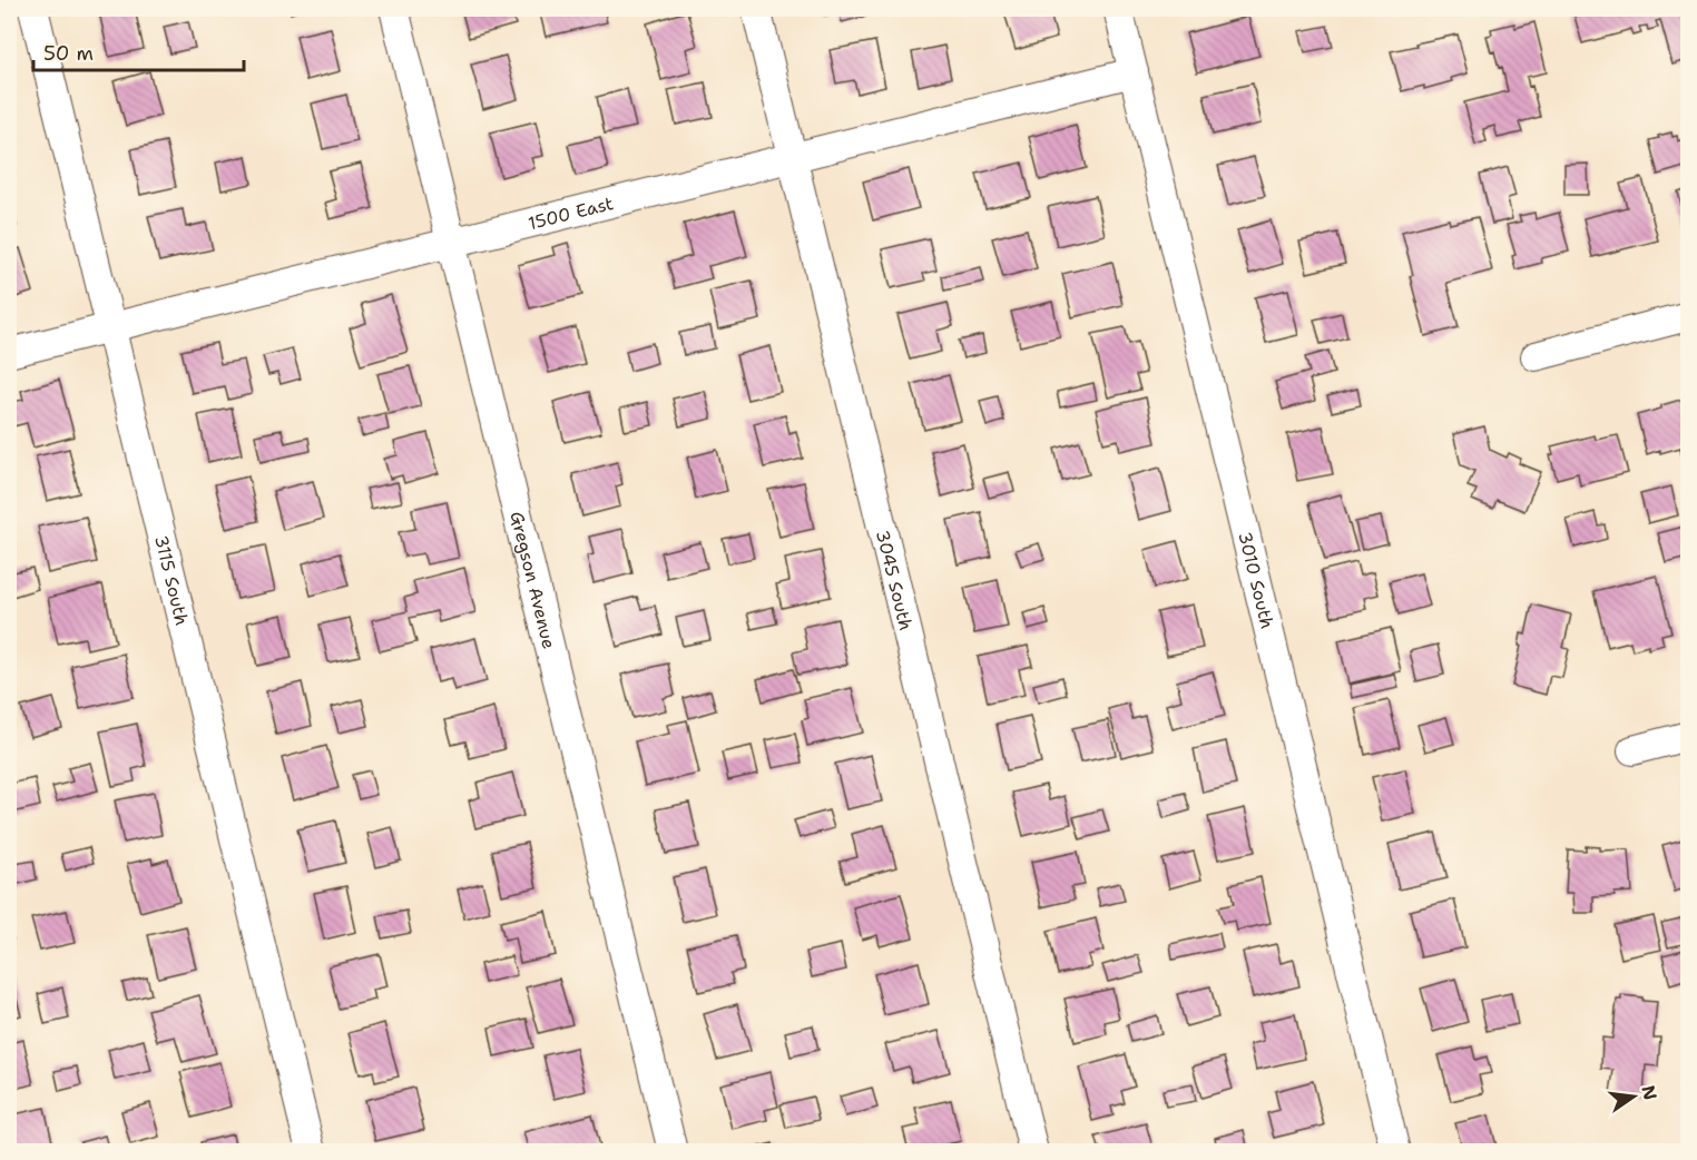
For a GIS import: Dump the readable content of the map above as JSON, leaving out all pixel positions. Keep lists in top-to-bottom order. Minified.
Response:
{"streets":{"street":["1500 East","3115 South","Gregson Avenue","3045 South","3010 South"]},"crossings":[["1500 East","3115 South"],["1500 East","Gregson Avenue"],["1500 East","3045 South"],["1500 East","3010 South"]],"scale_bar":"50 m","north":"right"}
